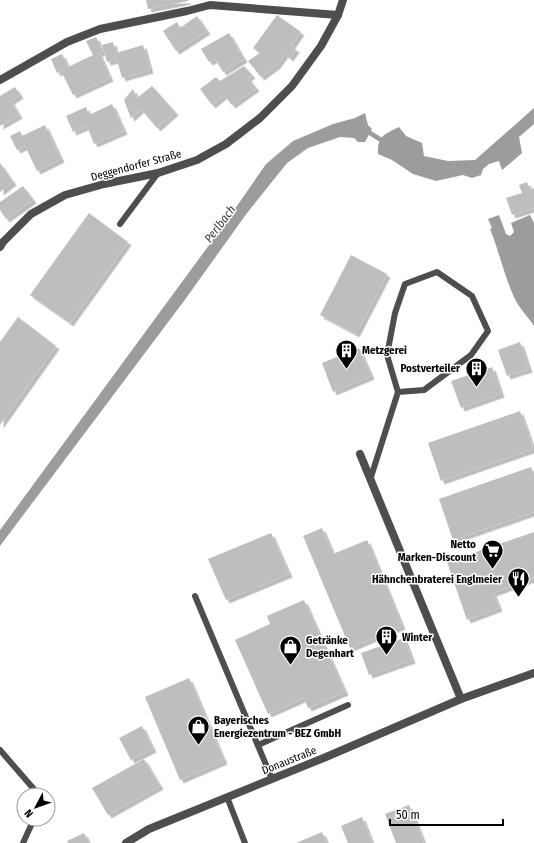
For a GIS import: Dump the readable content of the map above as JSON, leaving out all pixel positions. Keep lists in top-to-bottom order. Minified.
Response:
{"streets":{"street":["Deggendorfer Straße","Donaustraße"]},"water":["Perlbach"],"places":{"building":["Metzgerei","Postverteiler","Winter"],"supermarket":["Netto Marken-Discount"],"restaurant":["Hähnchenbraterei Englmeier"],"shop":["Getränke Degenhart","Bayerisches Energiezentrum - BEZ GmbH"]},"scale_bar":"50 m","north":"bottom left"}
